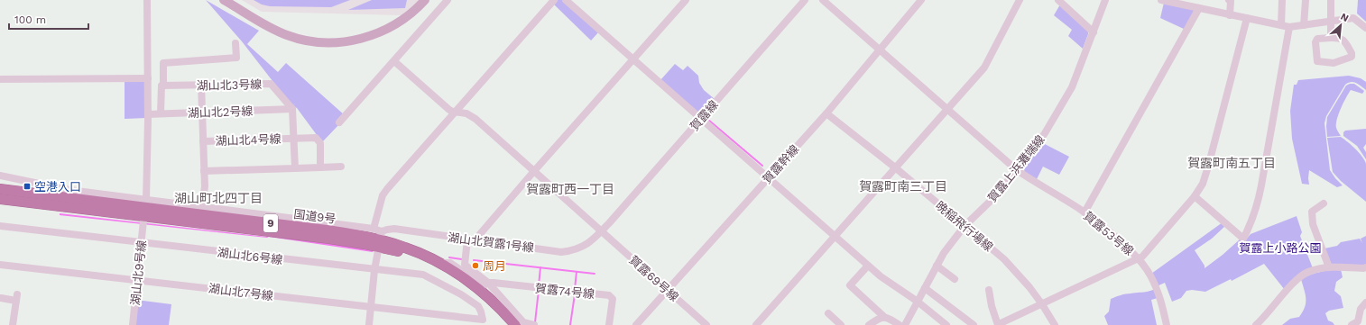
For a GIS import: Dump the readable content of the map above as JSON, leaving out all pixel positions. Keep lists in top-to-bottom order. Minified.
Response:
{"streets":{"highway":["国道9号","9"],"street":["湖山北3号線","湖山北2号線","賀露線","湖山北4号線","賀露幹線","賀露上浜灘端線","晩稲飛行場線","賀露53号線","湖山北賀露1号線","湖山北6号線","湖山北9号線","賀露69号線","賀露74号線","湖山北7号線"]},"crossings":[["湖山北3号線","湖山北2号線"],["賀露線","湖山北賀露1号線"],["賀露線","賀露69号線"],["賀露幹線","晩稲飛行場線"],["賀露幹線","賀露53号線"],["賀露幹線","賀露69号線"],["賀露上浜灘端線","晩稲飛行場線"],["賀露上浜灘端線","賀露53号線"],["国道9号","湖山北賀露1号線"],["湖山北賀露1号線","賀露69号線"],["湖山北6号線","湖山北9号線"],["湖山北6号線","湖山北7号線"],["湖山北9号線","湖山北7号線"]],"districts":["賀露町南五丁目","賀露町南三丁目","賀露町西一丁目","湖山町北四丁目"],"parks":["賀露上小路公園"],"places":{"transit":["空港入口"],"other":["周月"]},"scale_bar":"100 m","north":"top right"}
